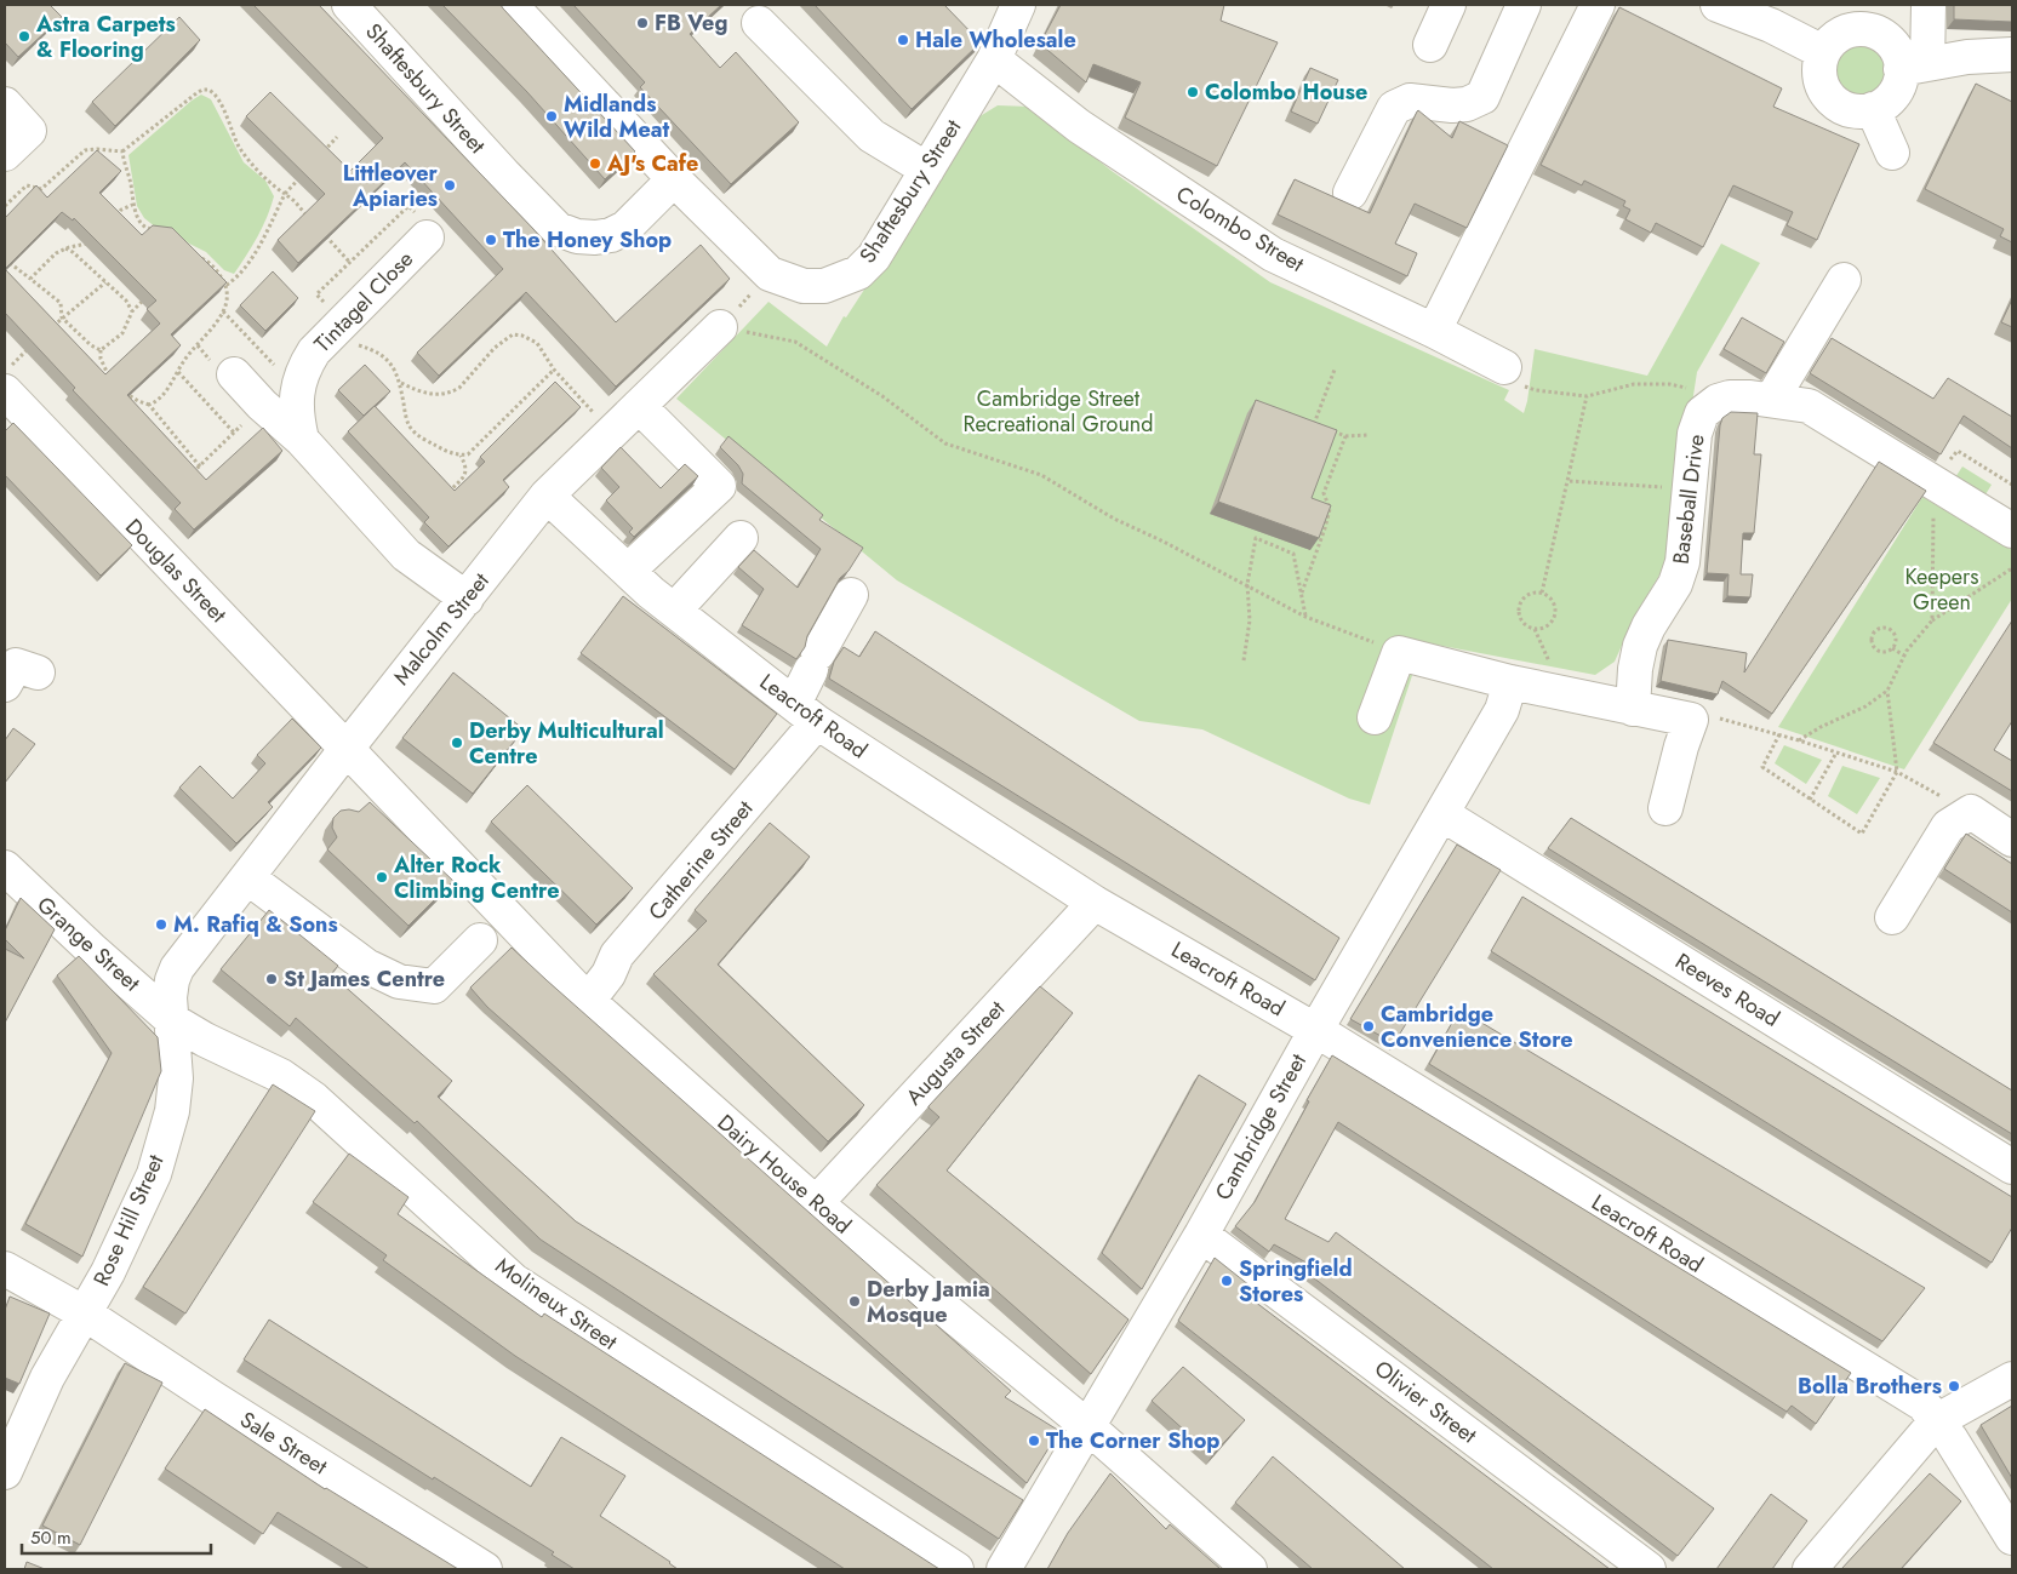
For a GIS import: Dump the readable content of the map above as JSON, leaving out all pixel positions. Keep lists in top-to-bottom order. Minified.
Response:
{"streets":{"street":["Shaftesbury Street","Colombo Street","Tintagel Close","Baseball Drive","Douglas Street","Malcolm Street","Leacroft Road","Catherine Street","Grange Street","Reeves Road","Augusta Street","Cambridge Street","Dairy House Road","Rose Hill Street","Molineux Street","Olivier Street","Sale Street"]},"crossings":[["Shaftesbury Street","Colombo Street"],["Douglas Street","Malcolm Street"],["Douglas Street","Dairy House Road"],["Malcolm Street","Leacroft Road"],["Malcolm Street","Dairy House Road"],["Malcolm Street","Rose Hill Street"],["Leacroft Road","Catherine Street"],["Leacroft Road","Augusta Street"],["Leacroft Road","Cambridge Street"],["Catherine Street","Dairy House Road"],["Grange Street","Rose Hill Street"],["Grange Street","Molineux Street"],["Reeves Road","Cambridge Street"],["Augusta Street","Dairy House Road"],["Cambridge Street","Dairy House Road"],["Cambridge Street","Olivier Street"],["Rose Hill Street","Molineux Street"],["Rose Hill Street","Sale Street"]],"parks":["Cambridge Street Recreational Ground","Keepers Green"],"places":["FB Veg","Astra Carpets & Flooring","Hale Wholesale","Colombo House","Midlands Wild Meat","AJ's Cafe","Littleover Apiaries","The Honey Shop","Derby Multicultural Centre","Alter Rock Climbing Centre","M. Rafiq & Sons","St James Centre","Cambridge Convenience Store","Springfield Stores","Derby Jamia Mosque","Bolla Brothers","The Corner Shop"],"scale_bar":"50 m"}
